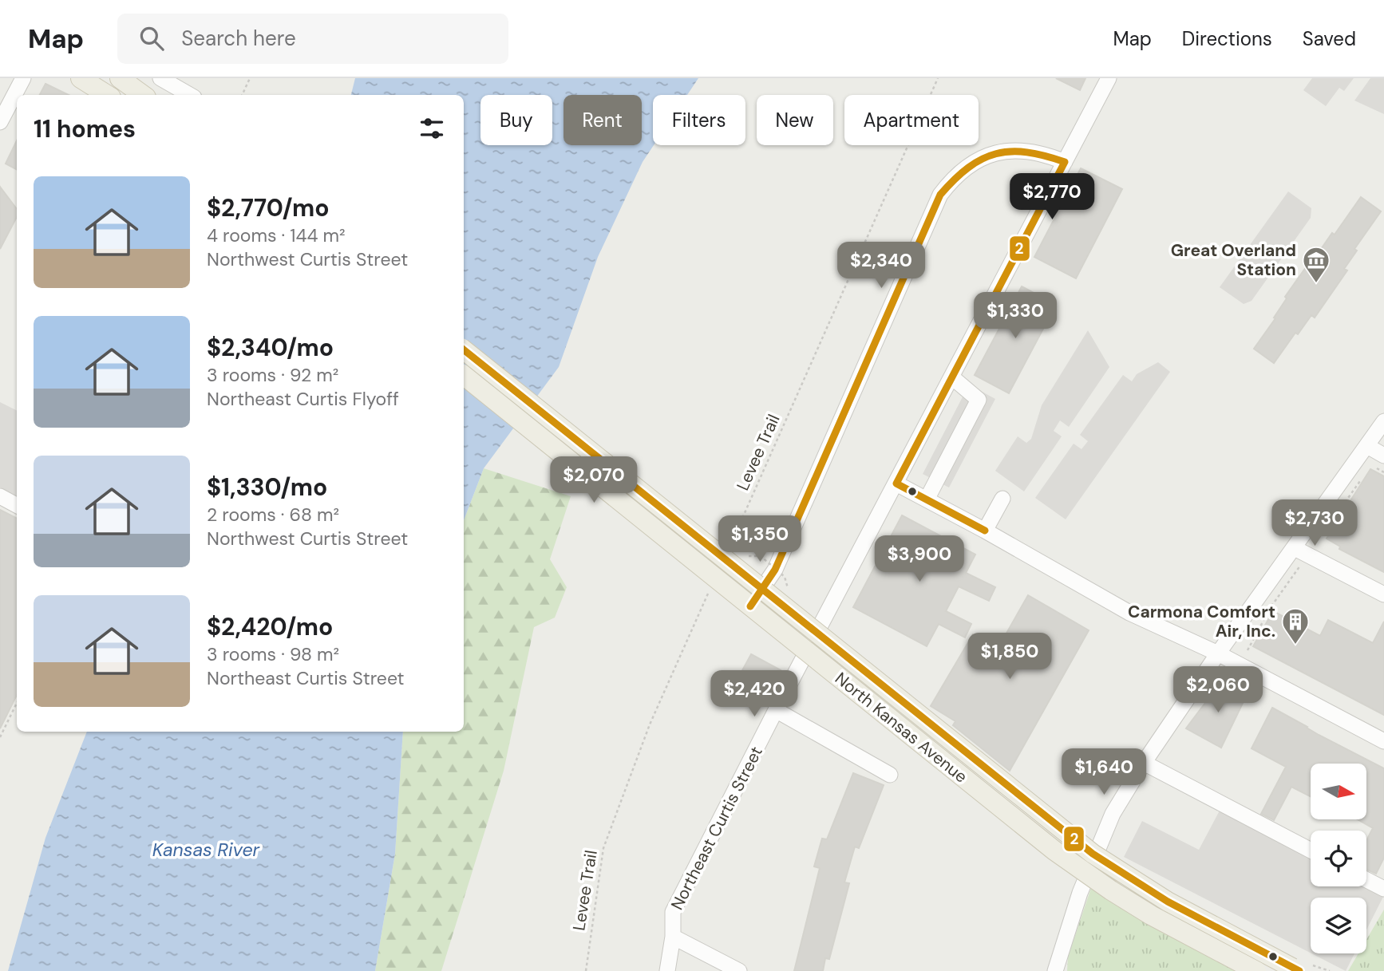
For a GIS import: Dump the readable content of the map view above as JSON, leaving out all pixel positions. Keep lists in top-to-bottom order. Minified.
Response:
{"streets":{"main road":["North Kansas Avenue"],"street":["Northeast Curtis Street"],"path":["Levee Trail"]},"water":["Kansas River"],"places":{"museum":["Great Overland Station"],"building":["Carmona Comfort Air, Inc."]},"lines":["transit line 2"],"north":"right","page":{"header":"Map","search":"Search here","nav":["Map","Directions","Saved"],"chip":["Buy","Rent","Filters","New","Apartment"],"heading":"11 homes","list":[{"name":"$2,770/mo","note":"4 rooms · 144 m² · Northwest Curtis Street"},{"name":"$2,340/mo","note":"3 rooms · 92 m² · Northeast Curtis Flyoff"},{"name":"$1,330/mo","note":"2 rooms · 68 m² · Northwest Curtis Street"},{"name":"$2,420/mo","note":"3 rooms · 98 m² · Northeast Curtis Street"}],"price":["$2,770","$2,340","$1,330","$2,070","$2,730","$1,350","$3,900","$1,850","$2,060","$2,420","$1,640"]}}
